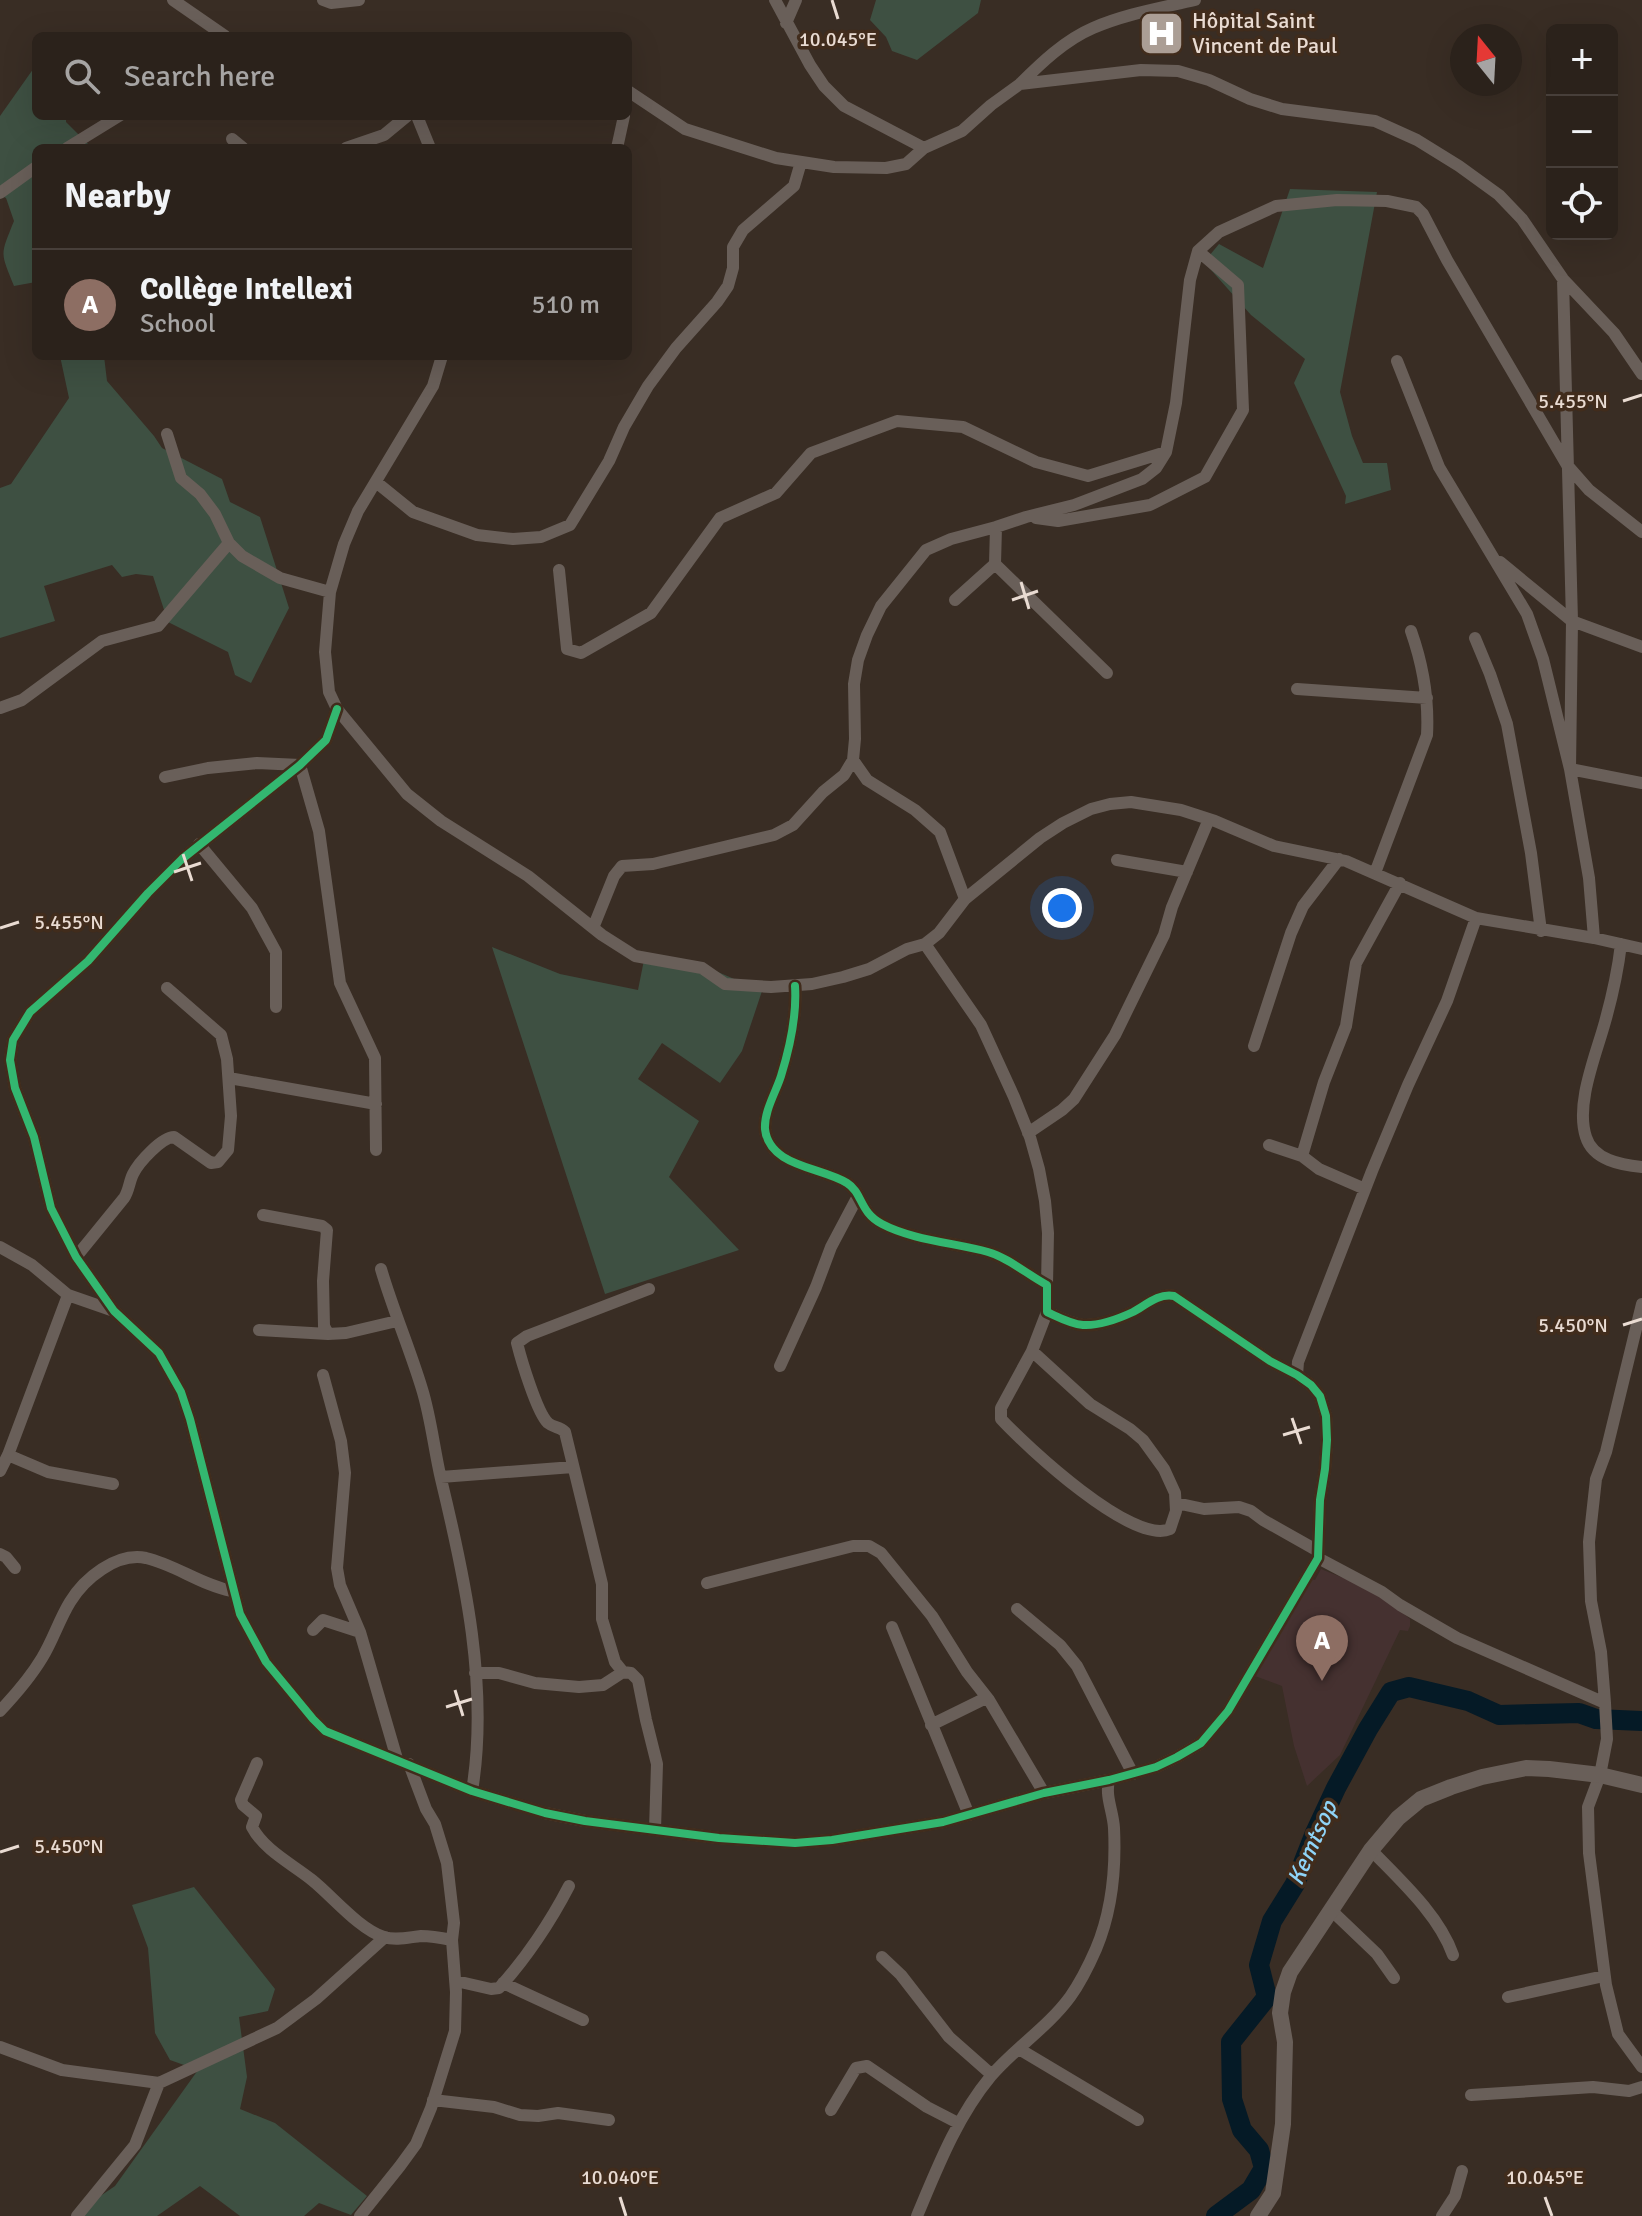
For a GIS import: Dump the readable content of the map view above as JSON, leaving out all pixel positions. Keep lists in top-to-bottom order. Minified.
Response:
{"water":["Kemtsop"],"places":{"hospital":["Hôpital Saint Vincent de Paul"]},"north":"top","page":{"map_buttons":["+","−"],"search":"Search here","heading":"Nearby","list":[{"mark":"A","name":"Collège Intellexi","note":"School","value":"510 m"}],"pins":"A"},"coordinates":["10.045°E","5.455°N","5.450°N","10.040°E"]}
